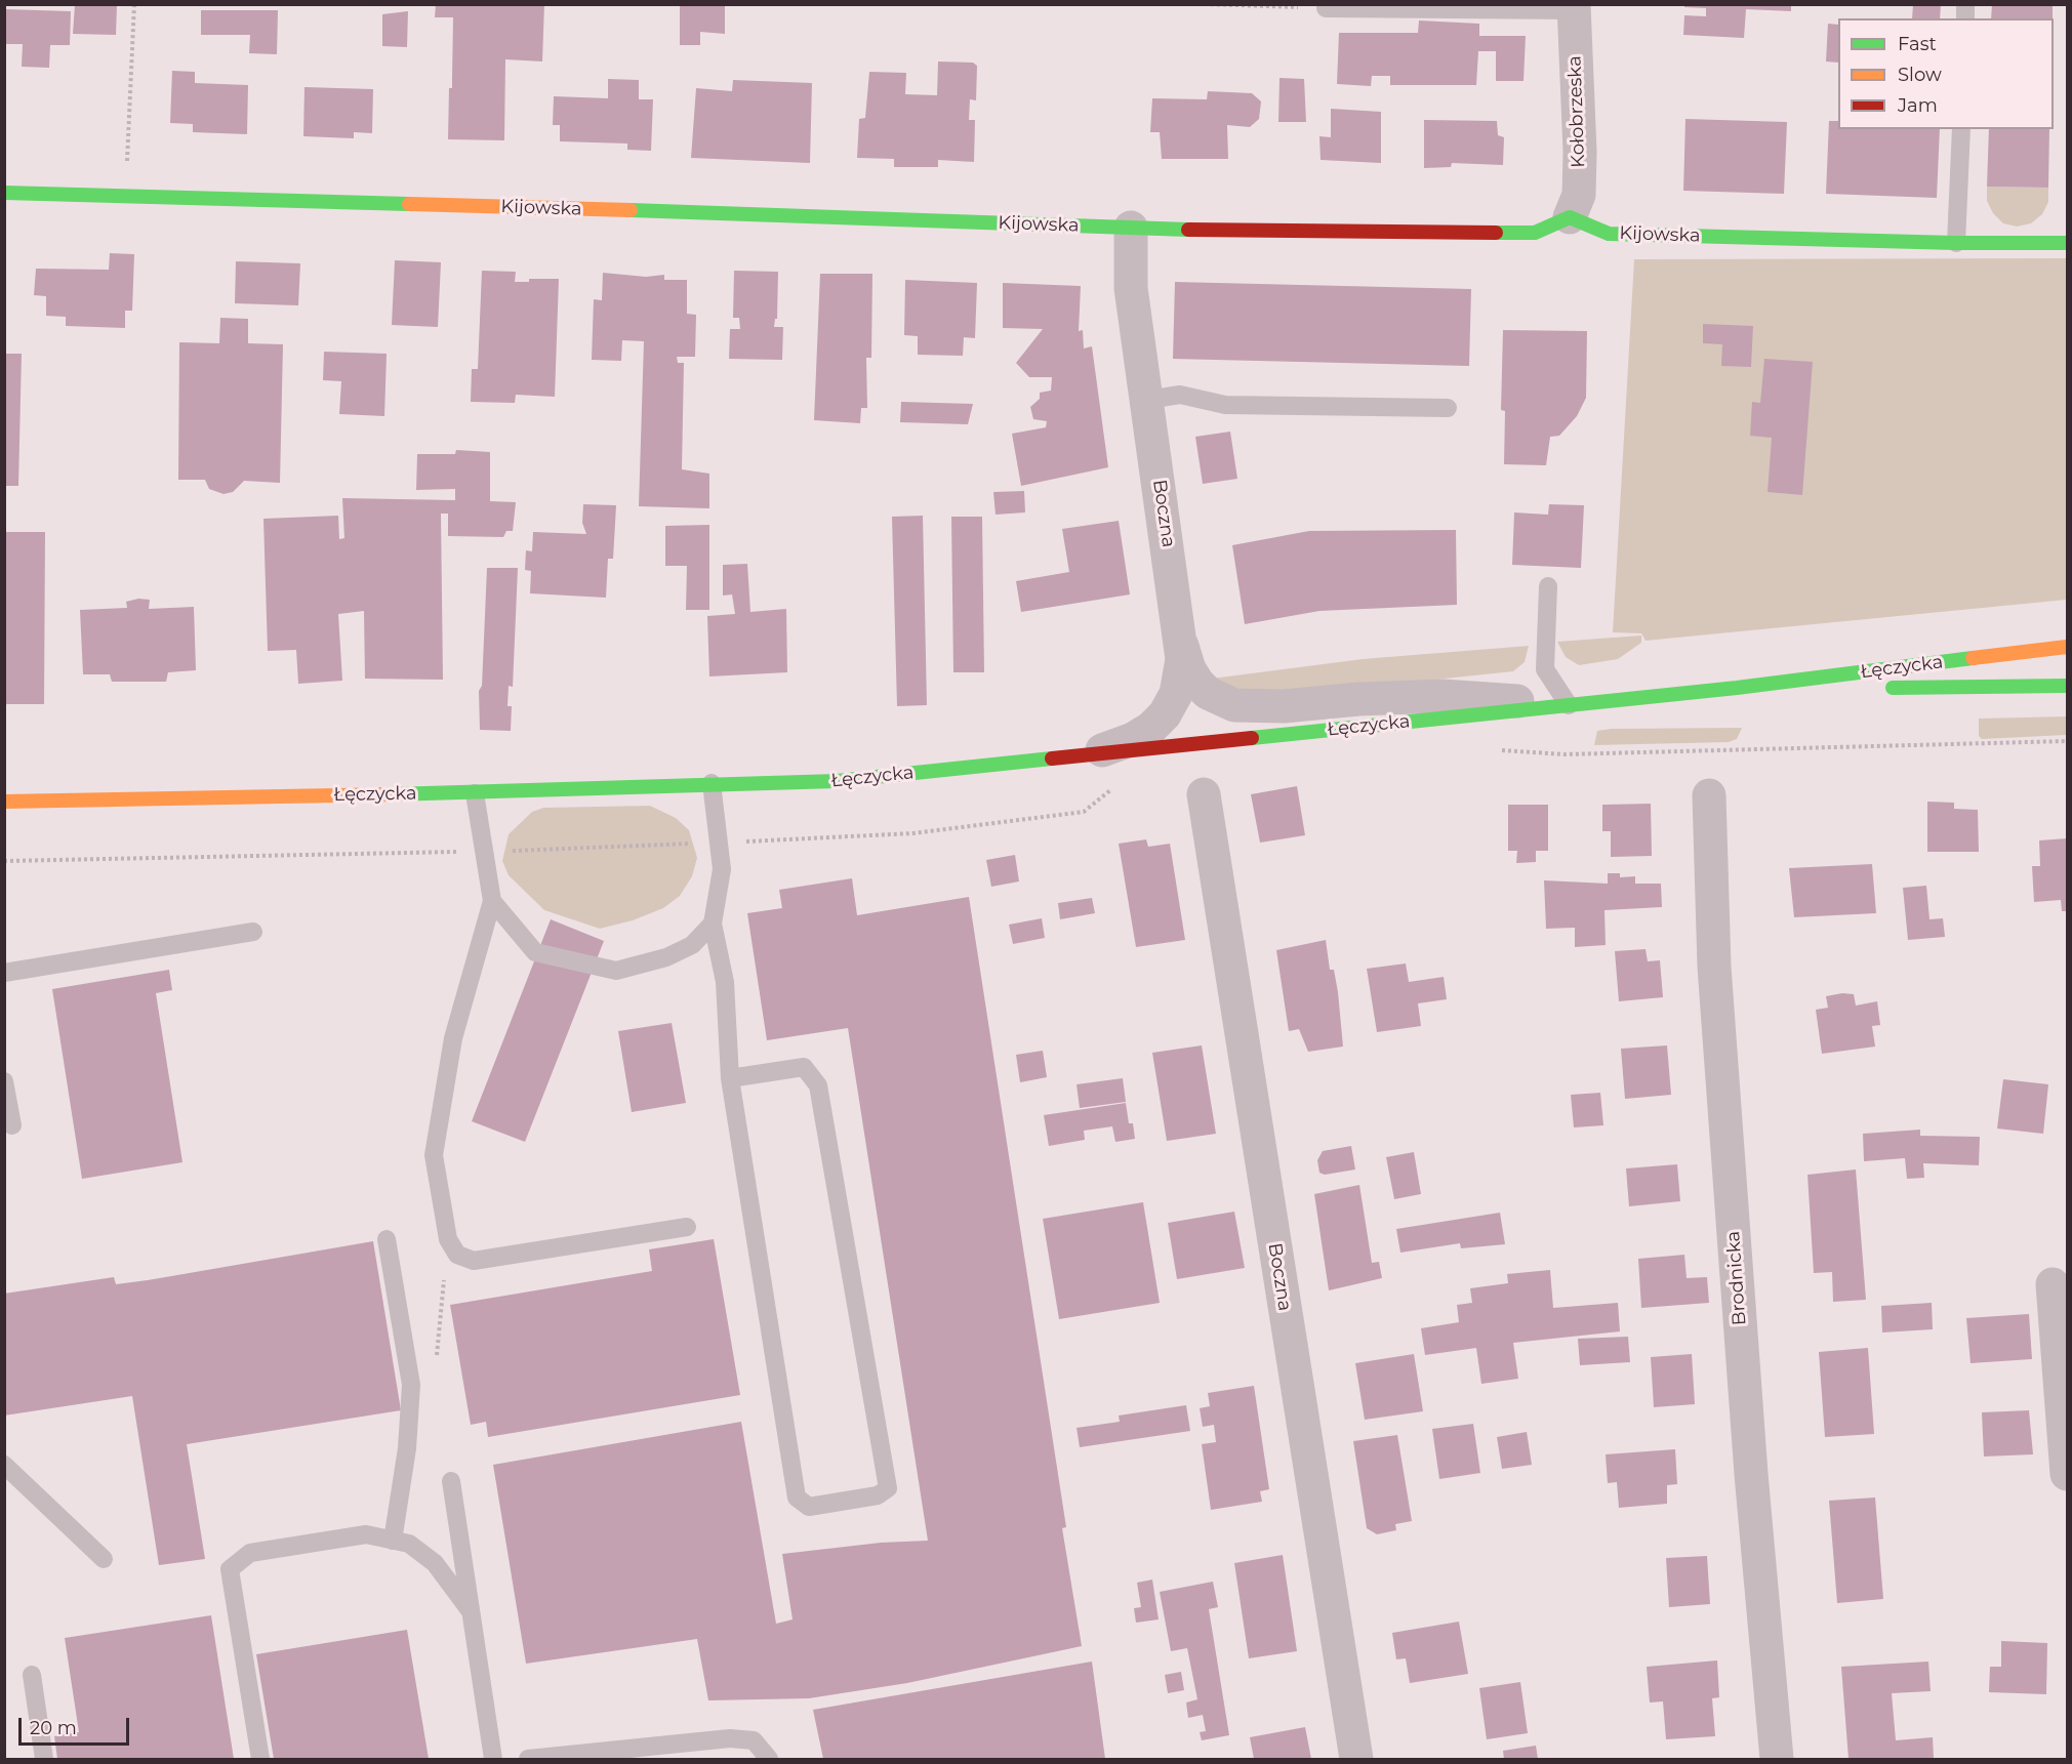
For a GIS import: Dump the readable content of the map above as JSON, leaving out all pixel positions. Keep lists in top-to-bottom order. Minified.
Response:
{"streets":{"street":["Kołobrzeska","Kijowska","Boczna","Łęczycka","Brodnicka"]},"crossings":[["Kołobrzeska","Kijowska"],["Kijowska","Boczna"],["Boczna","Łęczycka"]],"legend":["Fast","Slow","Jam"],"scale_bar":"20 m"}
